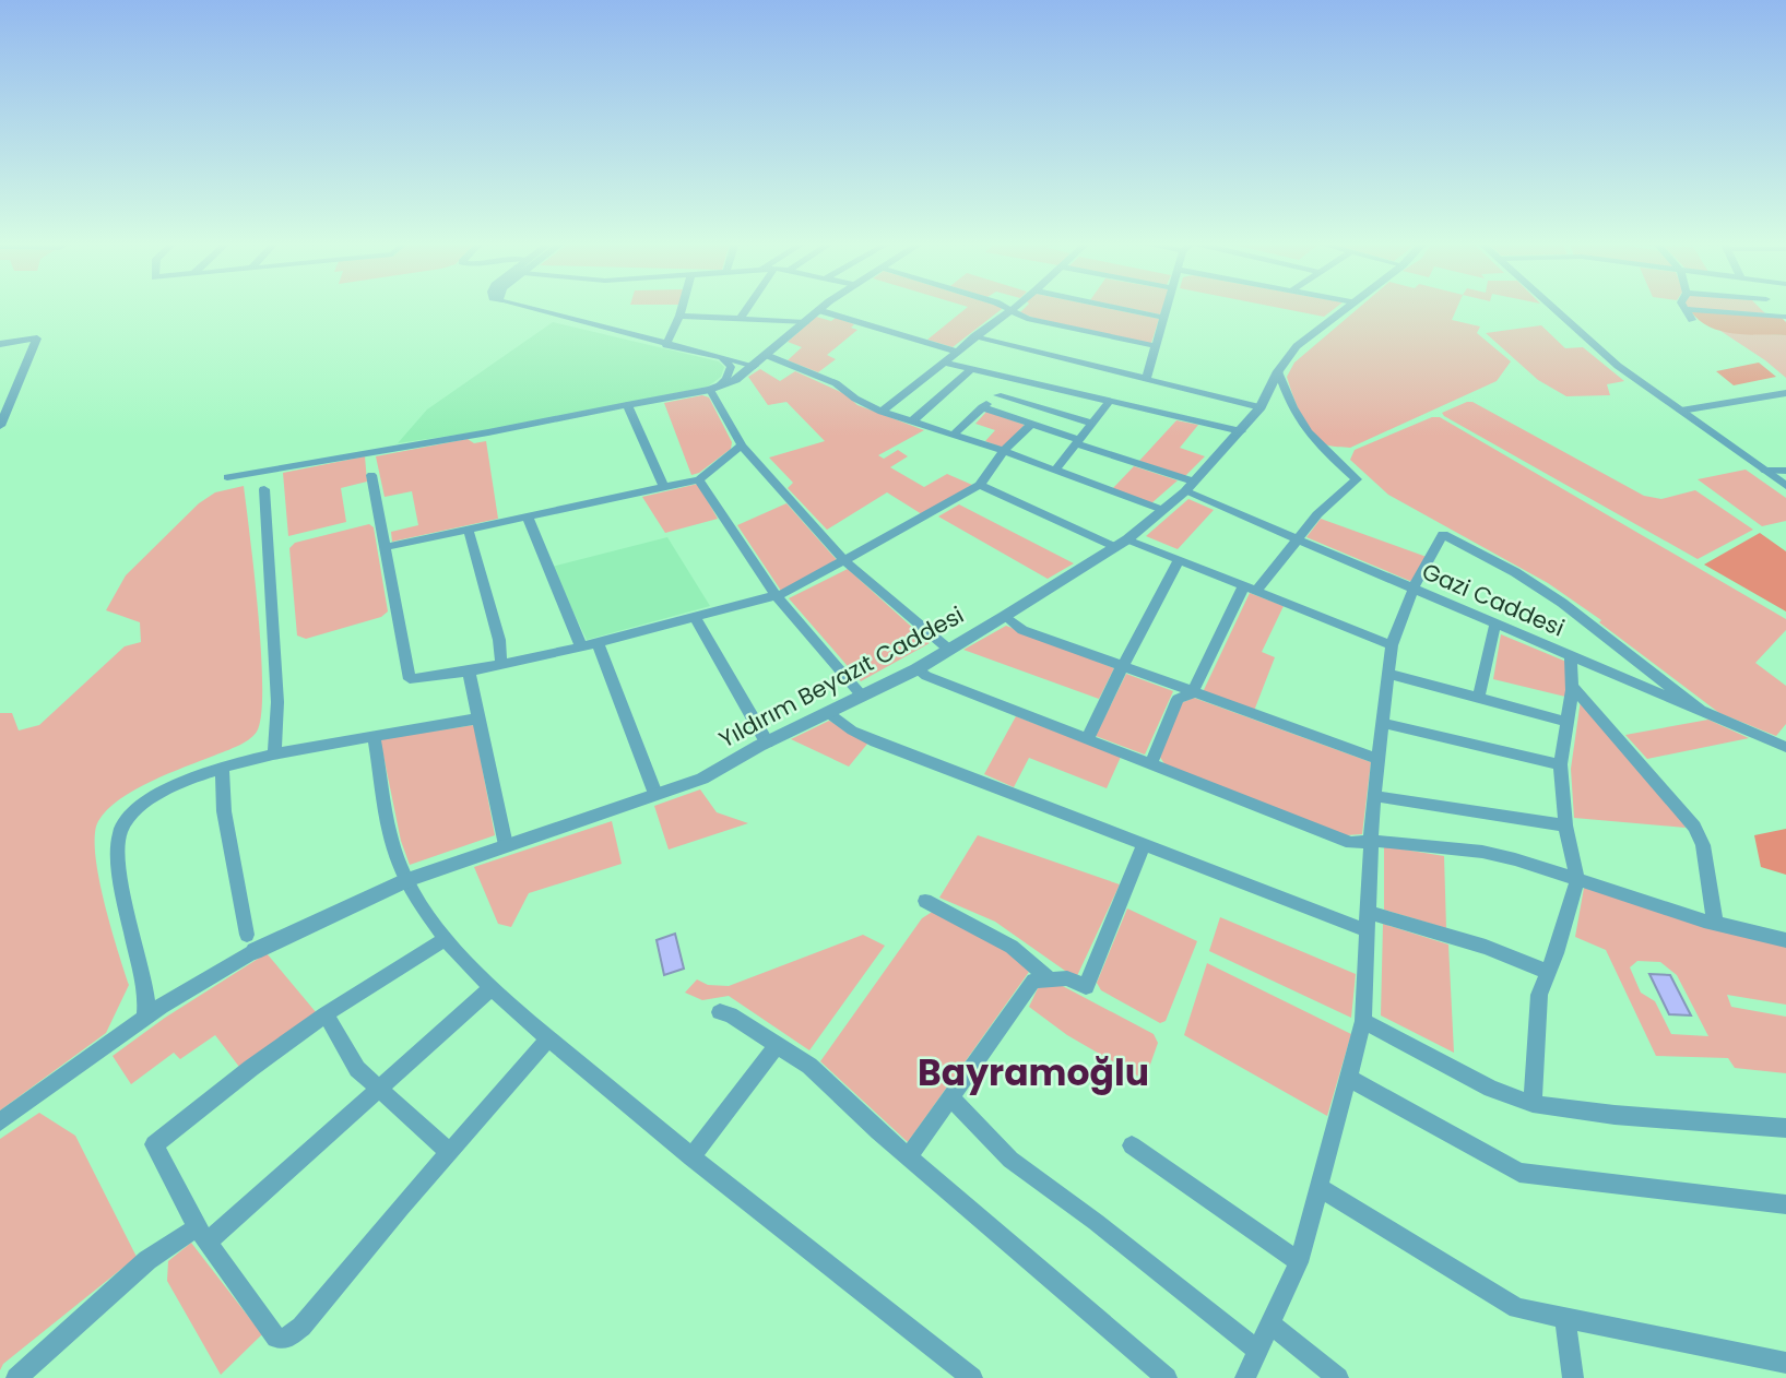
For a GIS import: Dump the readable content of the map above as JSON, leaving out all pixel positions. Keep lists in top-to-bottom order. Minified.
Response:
{"streets":{"street":["Gazi Caddesi","Yıldırım Beyazıt Caddesi"]},"crossings":[["Gazi Caddesi","Yıldırım Beyazıt Caddesi"]],"districts":["Bayramoğlu"]}
